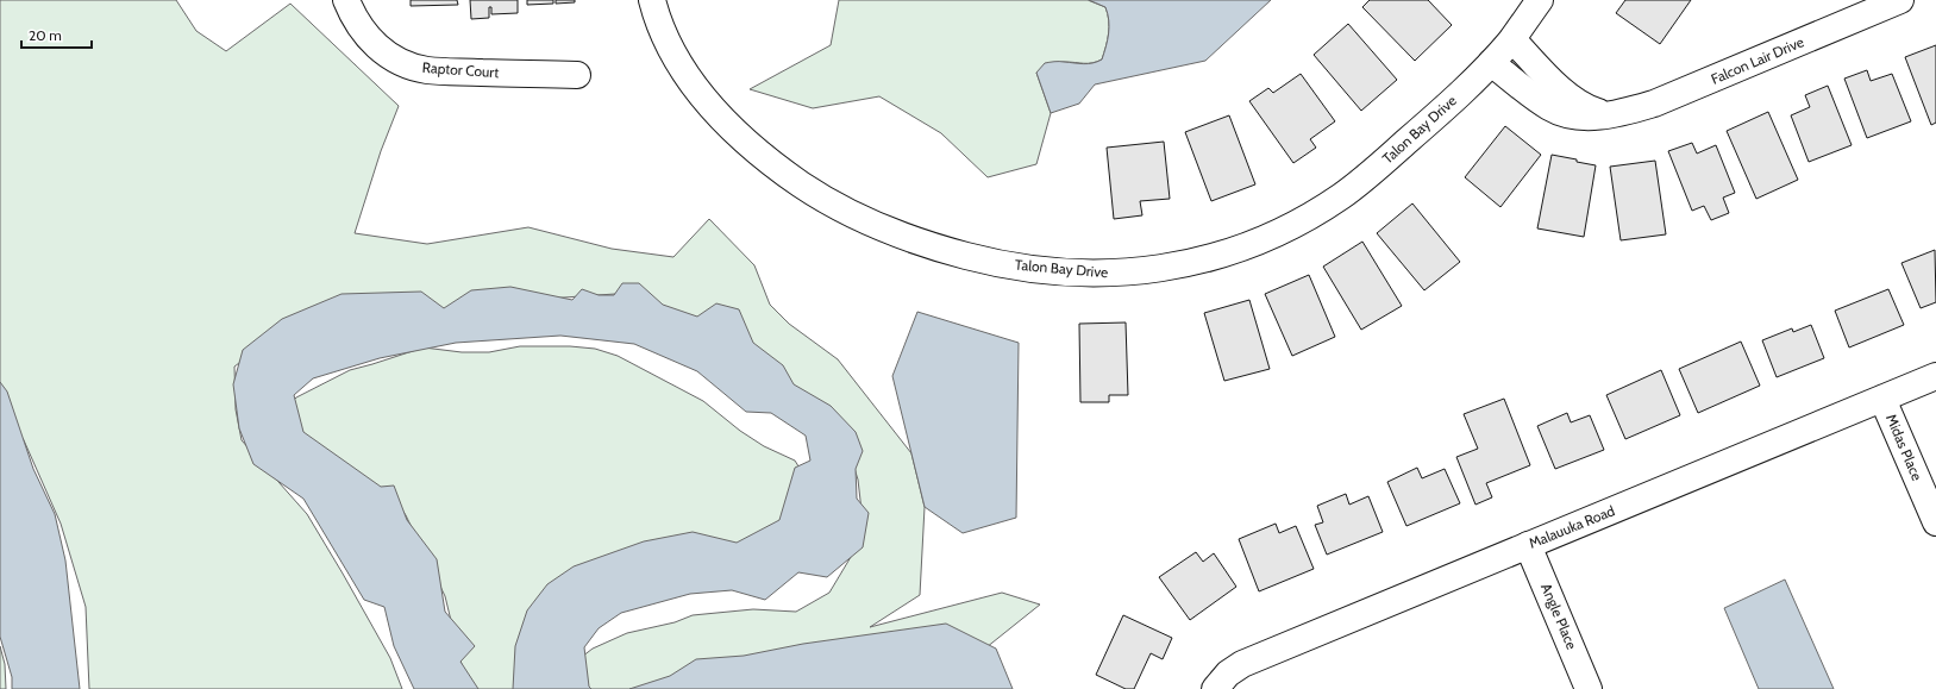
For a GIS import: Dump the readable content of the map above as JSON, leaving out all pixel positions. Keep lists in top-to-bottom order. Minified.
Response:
{"streets":{"street":["Falcon Lair Drive","Raptor Court","Talon Bay Drive","Midas Place","Malauuka Road","Angle Place"]},"crossings":[["Falcon Lair Drive","Talon Bay Drive"],["Midas Place","Malauuka Road"],["Malauuka Road","Angle Place"]],"scale_bar":"20 m"}
